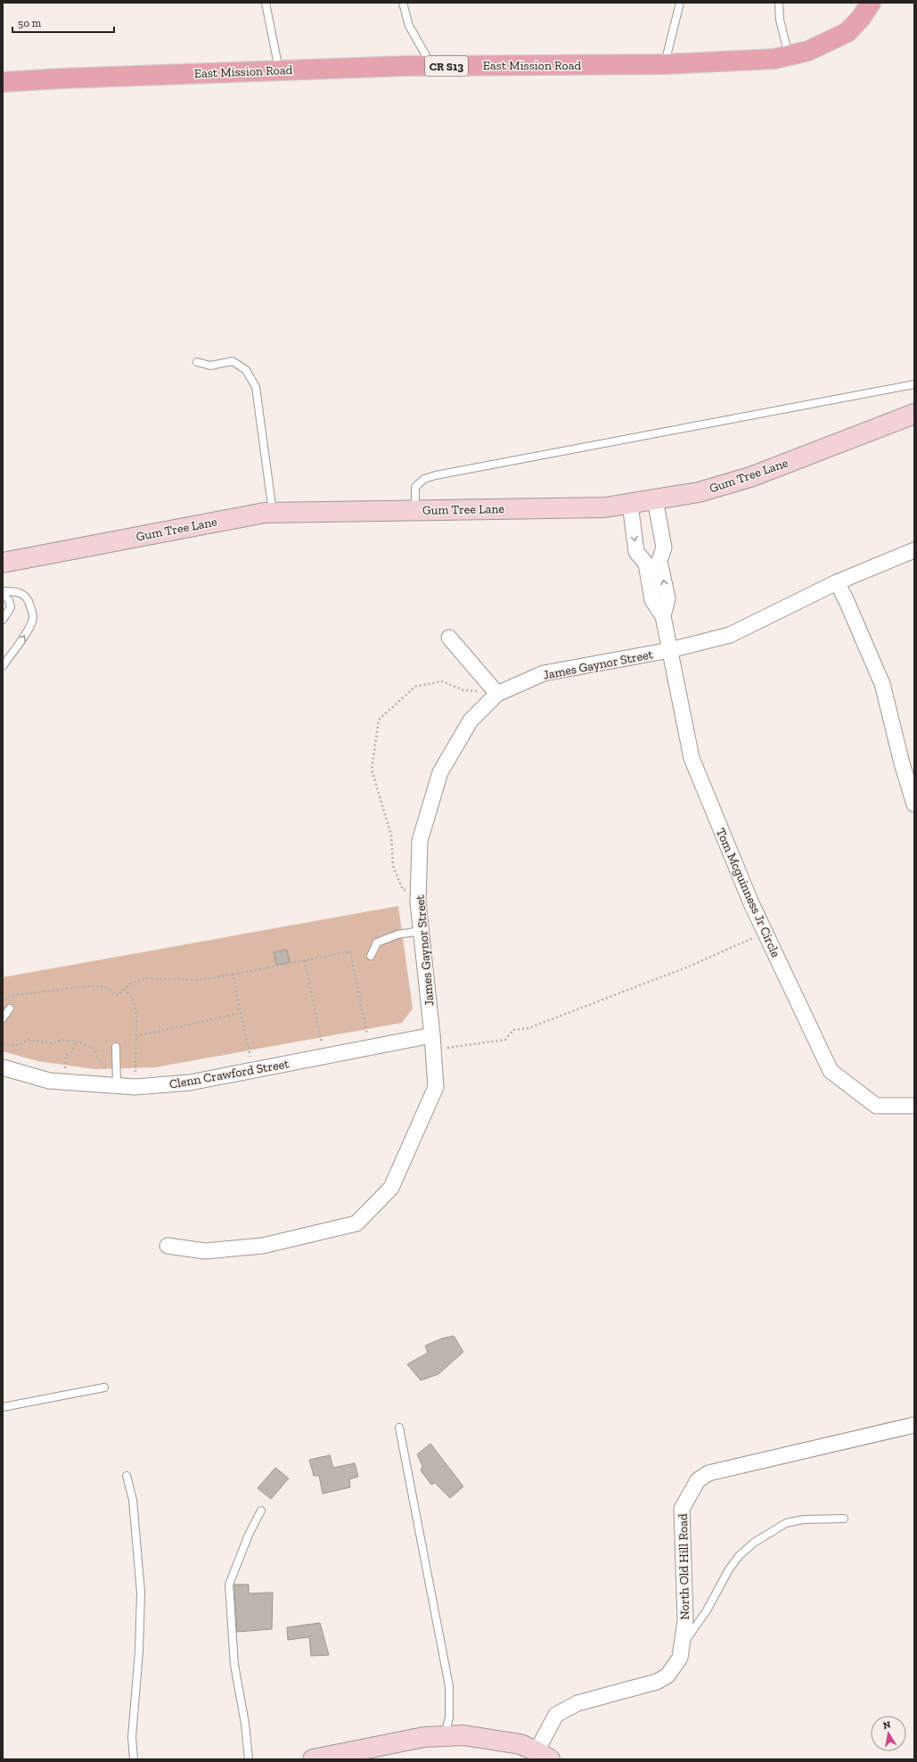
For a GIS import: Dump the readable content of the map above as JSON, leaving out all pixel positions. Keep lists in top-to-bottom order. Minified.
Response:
{"streets":{"main road":["East Mission Road","CR S13"],"street":["Gum Tree Lane","James Gaynor Street","Tom Mcguinness Jr Circle","Clenn Crawford Street","North Old Hill Road"]},"crossings":[["Gum Tree Lane","Tom Mcguinness Jr Circle"],["James Gaynor Street","Tom Mcguinness Jr Circle"],["James Gaynor Street","Clenn Crawford Street"]],"scale_bar":"50 m","north":"top"}
